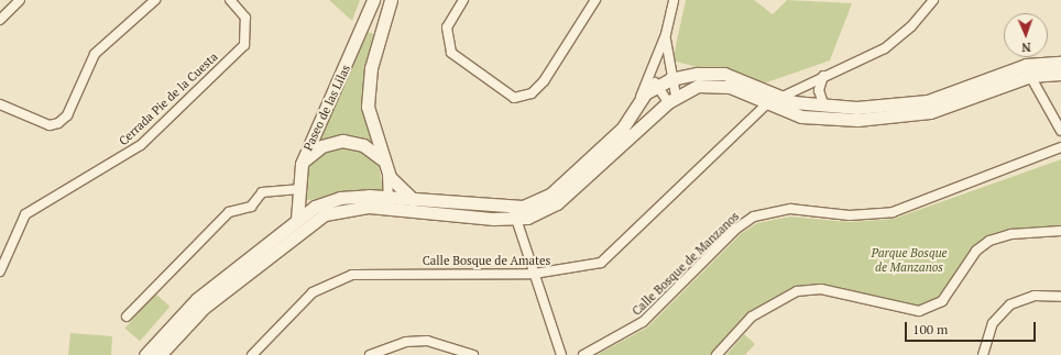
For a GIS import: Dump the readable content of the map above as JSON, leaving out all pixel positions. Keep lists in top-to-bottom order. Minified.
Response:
{"streets":{"street":["Cerrada Pie de la Cuesta","Paseo de las Lilas","Calle Bosque de Amates","Calle Bosque de Manzanos"]},"parks":["Parque Bosque de Manzanos"],"scale_bar":"100 m","north":"bottom"}
